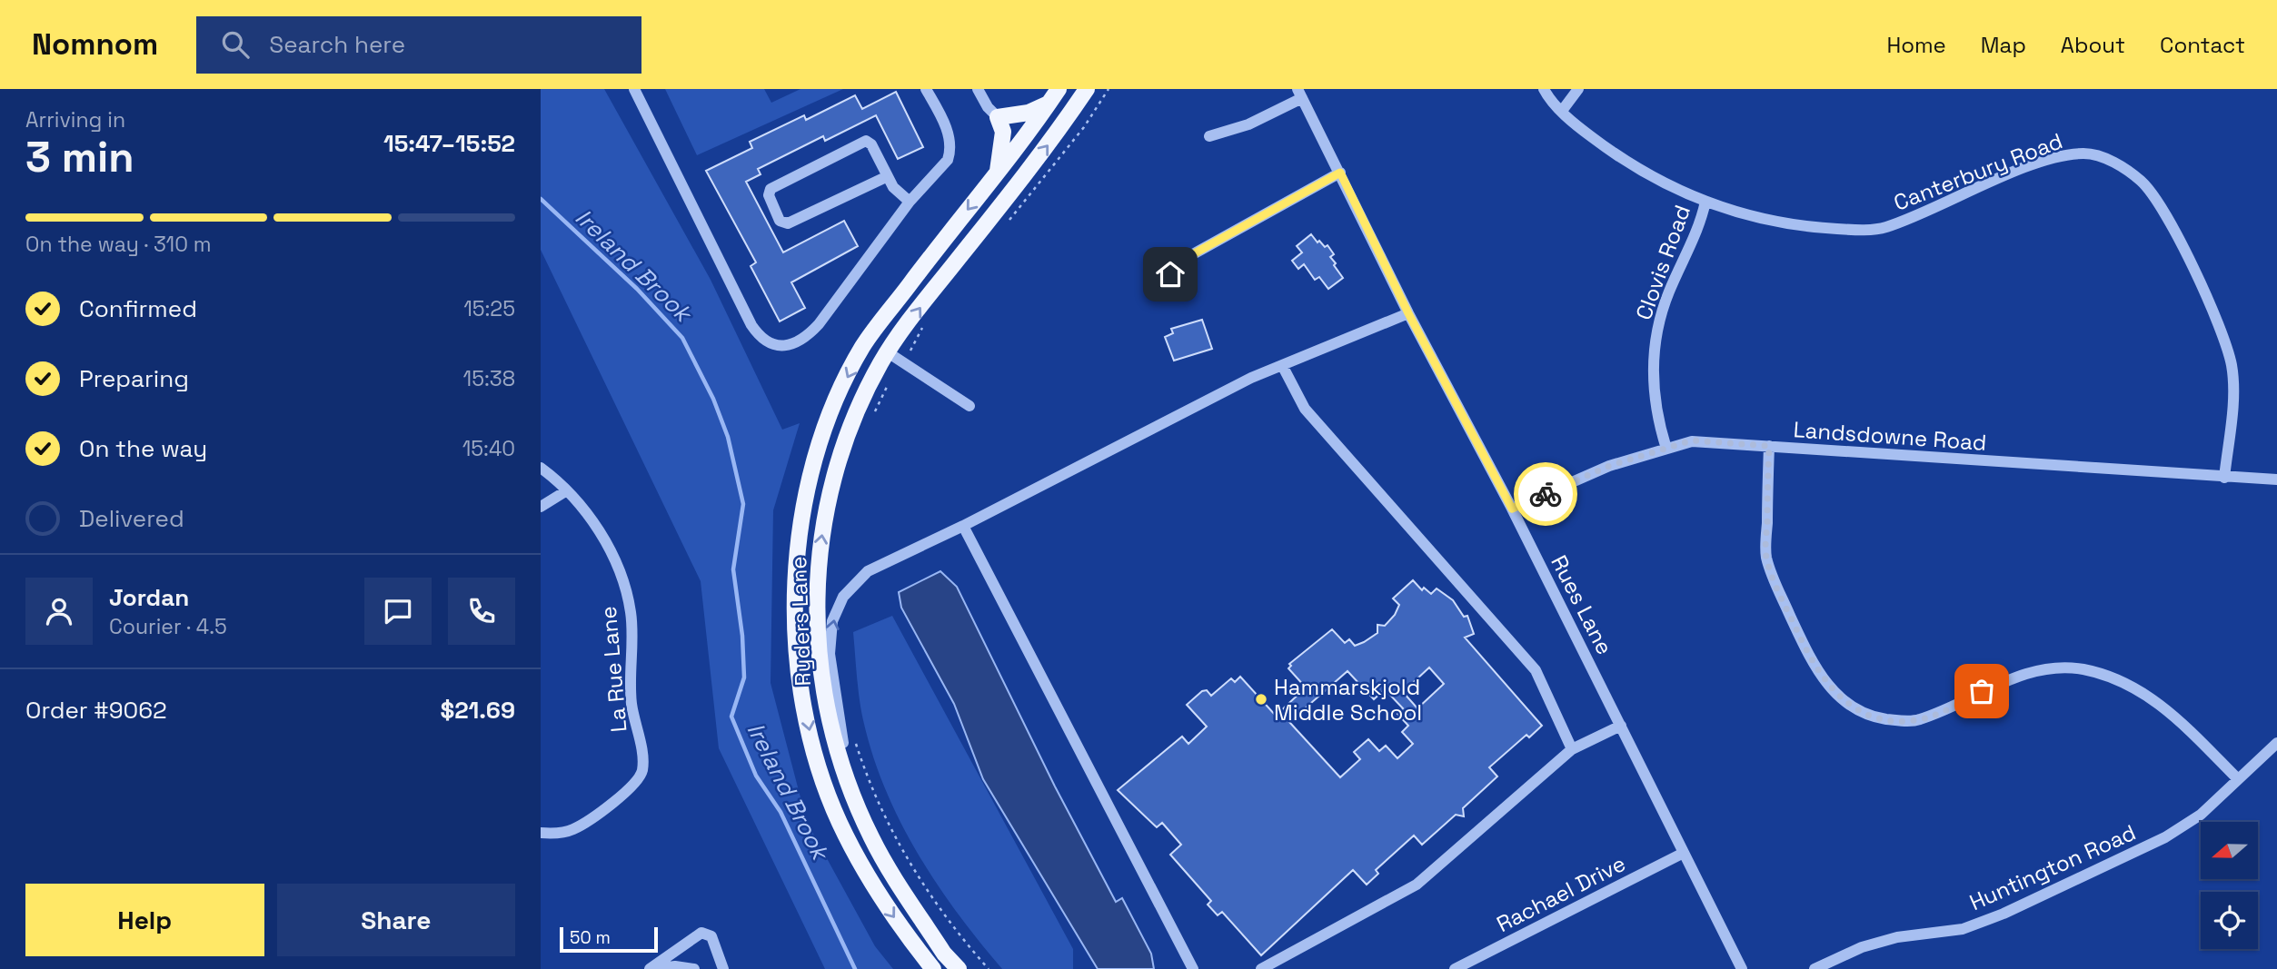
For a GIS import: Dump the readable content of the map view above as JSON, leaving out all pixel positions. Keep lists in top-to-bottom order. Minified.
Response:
{"streets":{"main road":["Ryders Lane"],"street":["Canterbury Road","Clovis Road","Landsdowne Road","Rues Lane","La Rue Lane","Huntington Road","Rachael Drive"]},"crossings":[["Canterbury Road","Clovis Road"],["Canterbury Road","Landsdowne Road"],["Clovis Road","Landsdowne Road"],["Landsdowne Road","Rues Lane"],["Rues Lane","Rachael Drive"]],"water":["Ireland Brook"],"places":["Hammarskjold Middle School"],"scale_bar":"50 m","north":"left","page":{"header":"Nomnom","search":"Search here","nav":["Home","Map","About","Contact"],"heading":["3 min","Arriving in","15:47–15:52"],"panel":["Jordan","Courier · 4.5","Order #9062","$21.69"],"bar":"On the way · 310 m","list":[["Confirmed","15:25"],["Preparing","15:38"],["On the way","15:40"],"Delivered"],"buttons":["Help","Share"],"scale":"50 m"}}
